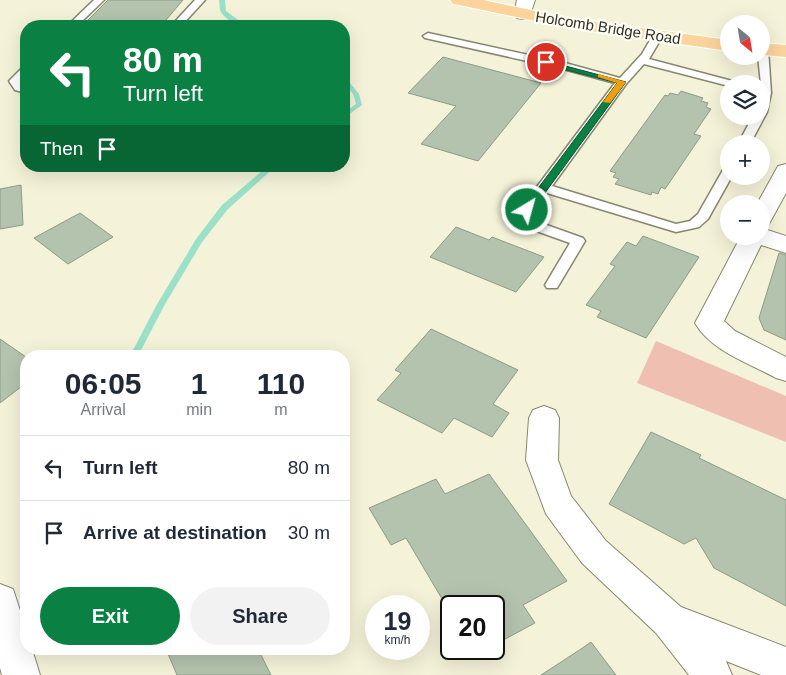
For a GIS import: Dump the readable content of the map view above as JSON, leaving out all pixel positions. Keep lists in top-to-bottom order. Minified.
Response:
{"streets":{"main road":["Holcomb Bridge Road"]},"north":"bottom right","page":{"map_buttons":["+","−"],"turn":["80 m","Turn left"],"then":"Then","eta":["06:05","Arrival","1","min","110","m"],"list":[{"name":"Turn left","value":"80 m"},{"name":"Arrive at destination","value":"30 m"}],"buttons":["Exit","Share"],"speed":"19 km/h","limit":"20"}}
